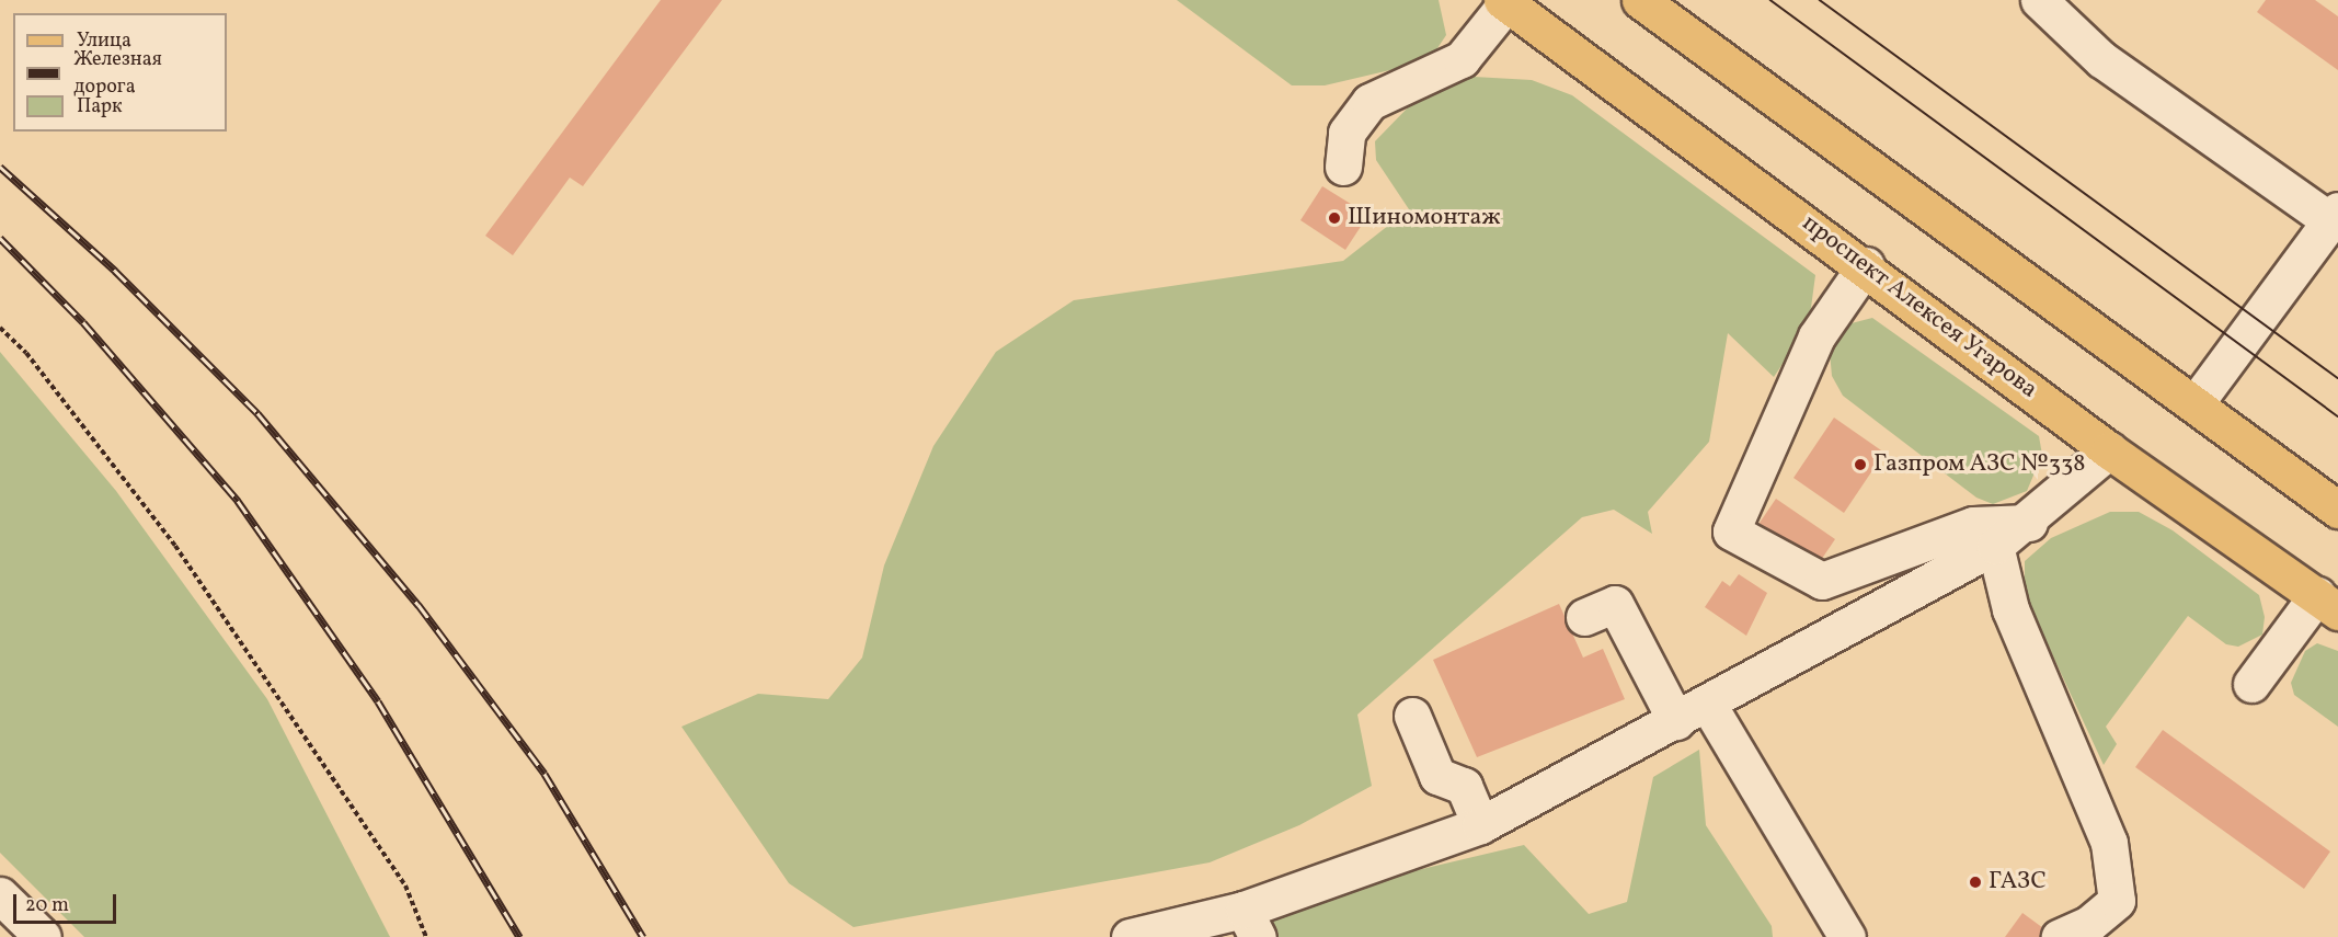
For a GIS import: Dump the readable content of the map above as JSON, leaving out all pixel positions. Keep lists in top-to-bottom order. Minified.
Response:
{"streets":{"main road":["проспект Алексея Угарова"]},"places":["Шиномонтаж","Газпром АЗС №338","ГАЗС"],"legend":["Улица","Железная дорога","Парк"],"scale_bar":"20 m"}
